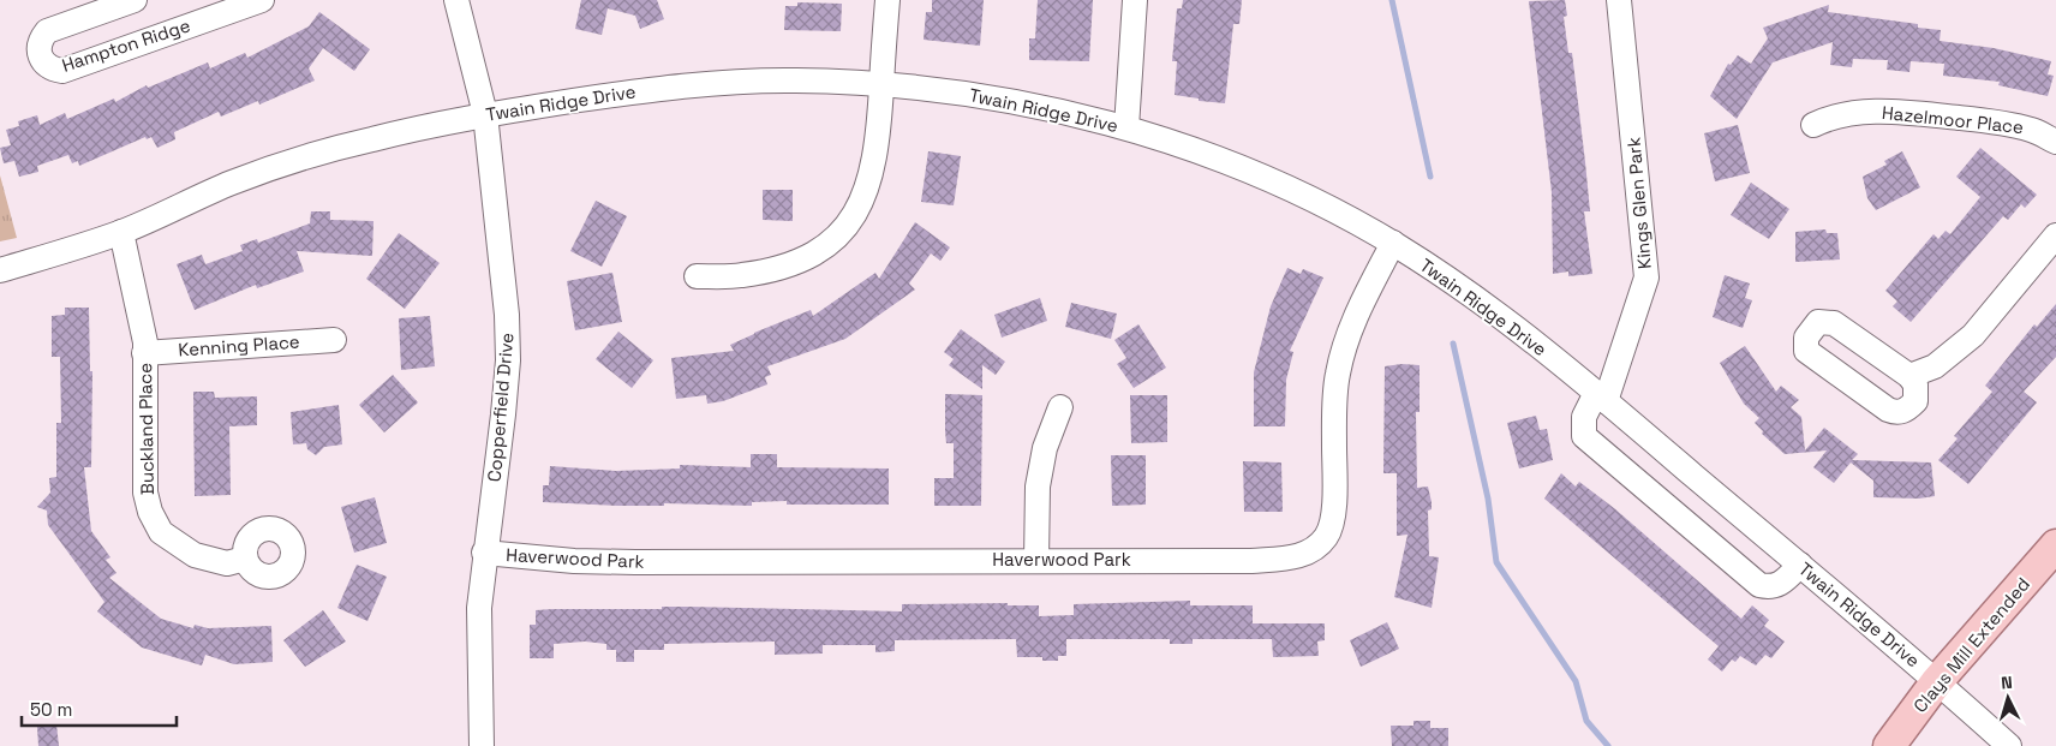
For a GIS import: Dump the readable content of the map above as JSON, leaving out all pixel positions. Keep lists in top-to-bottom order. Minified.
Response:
{"streets":{"main road":["Clays Mill Extended"],"street":["Hampton Ridge","Twain Ridge Drive","Hazelmoor Place","Kings Glen Park","Kenning Place","Copperfield Drive","Buckland Place","Haverwood Park"]},"crossings":[["Twain Ridge Drive","Kings Glen Park"],["Twain Ridge Drive","Copperfield Drive"],["Twain Ridge Drive","Buckland Place"],["Twain Ridge Drive","Haverwood Park"],["Twain Ridge Drive","Clays Mill Extended"],["Kenning Place","Buckland Place"],["Copperfield Drive","Haverwood Park"]],"scale_bar":"50 m","north":"top"}
